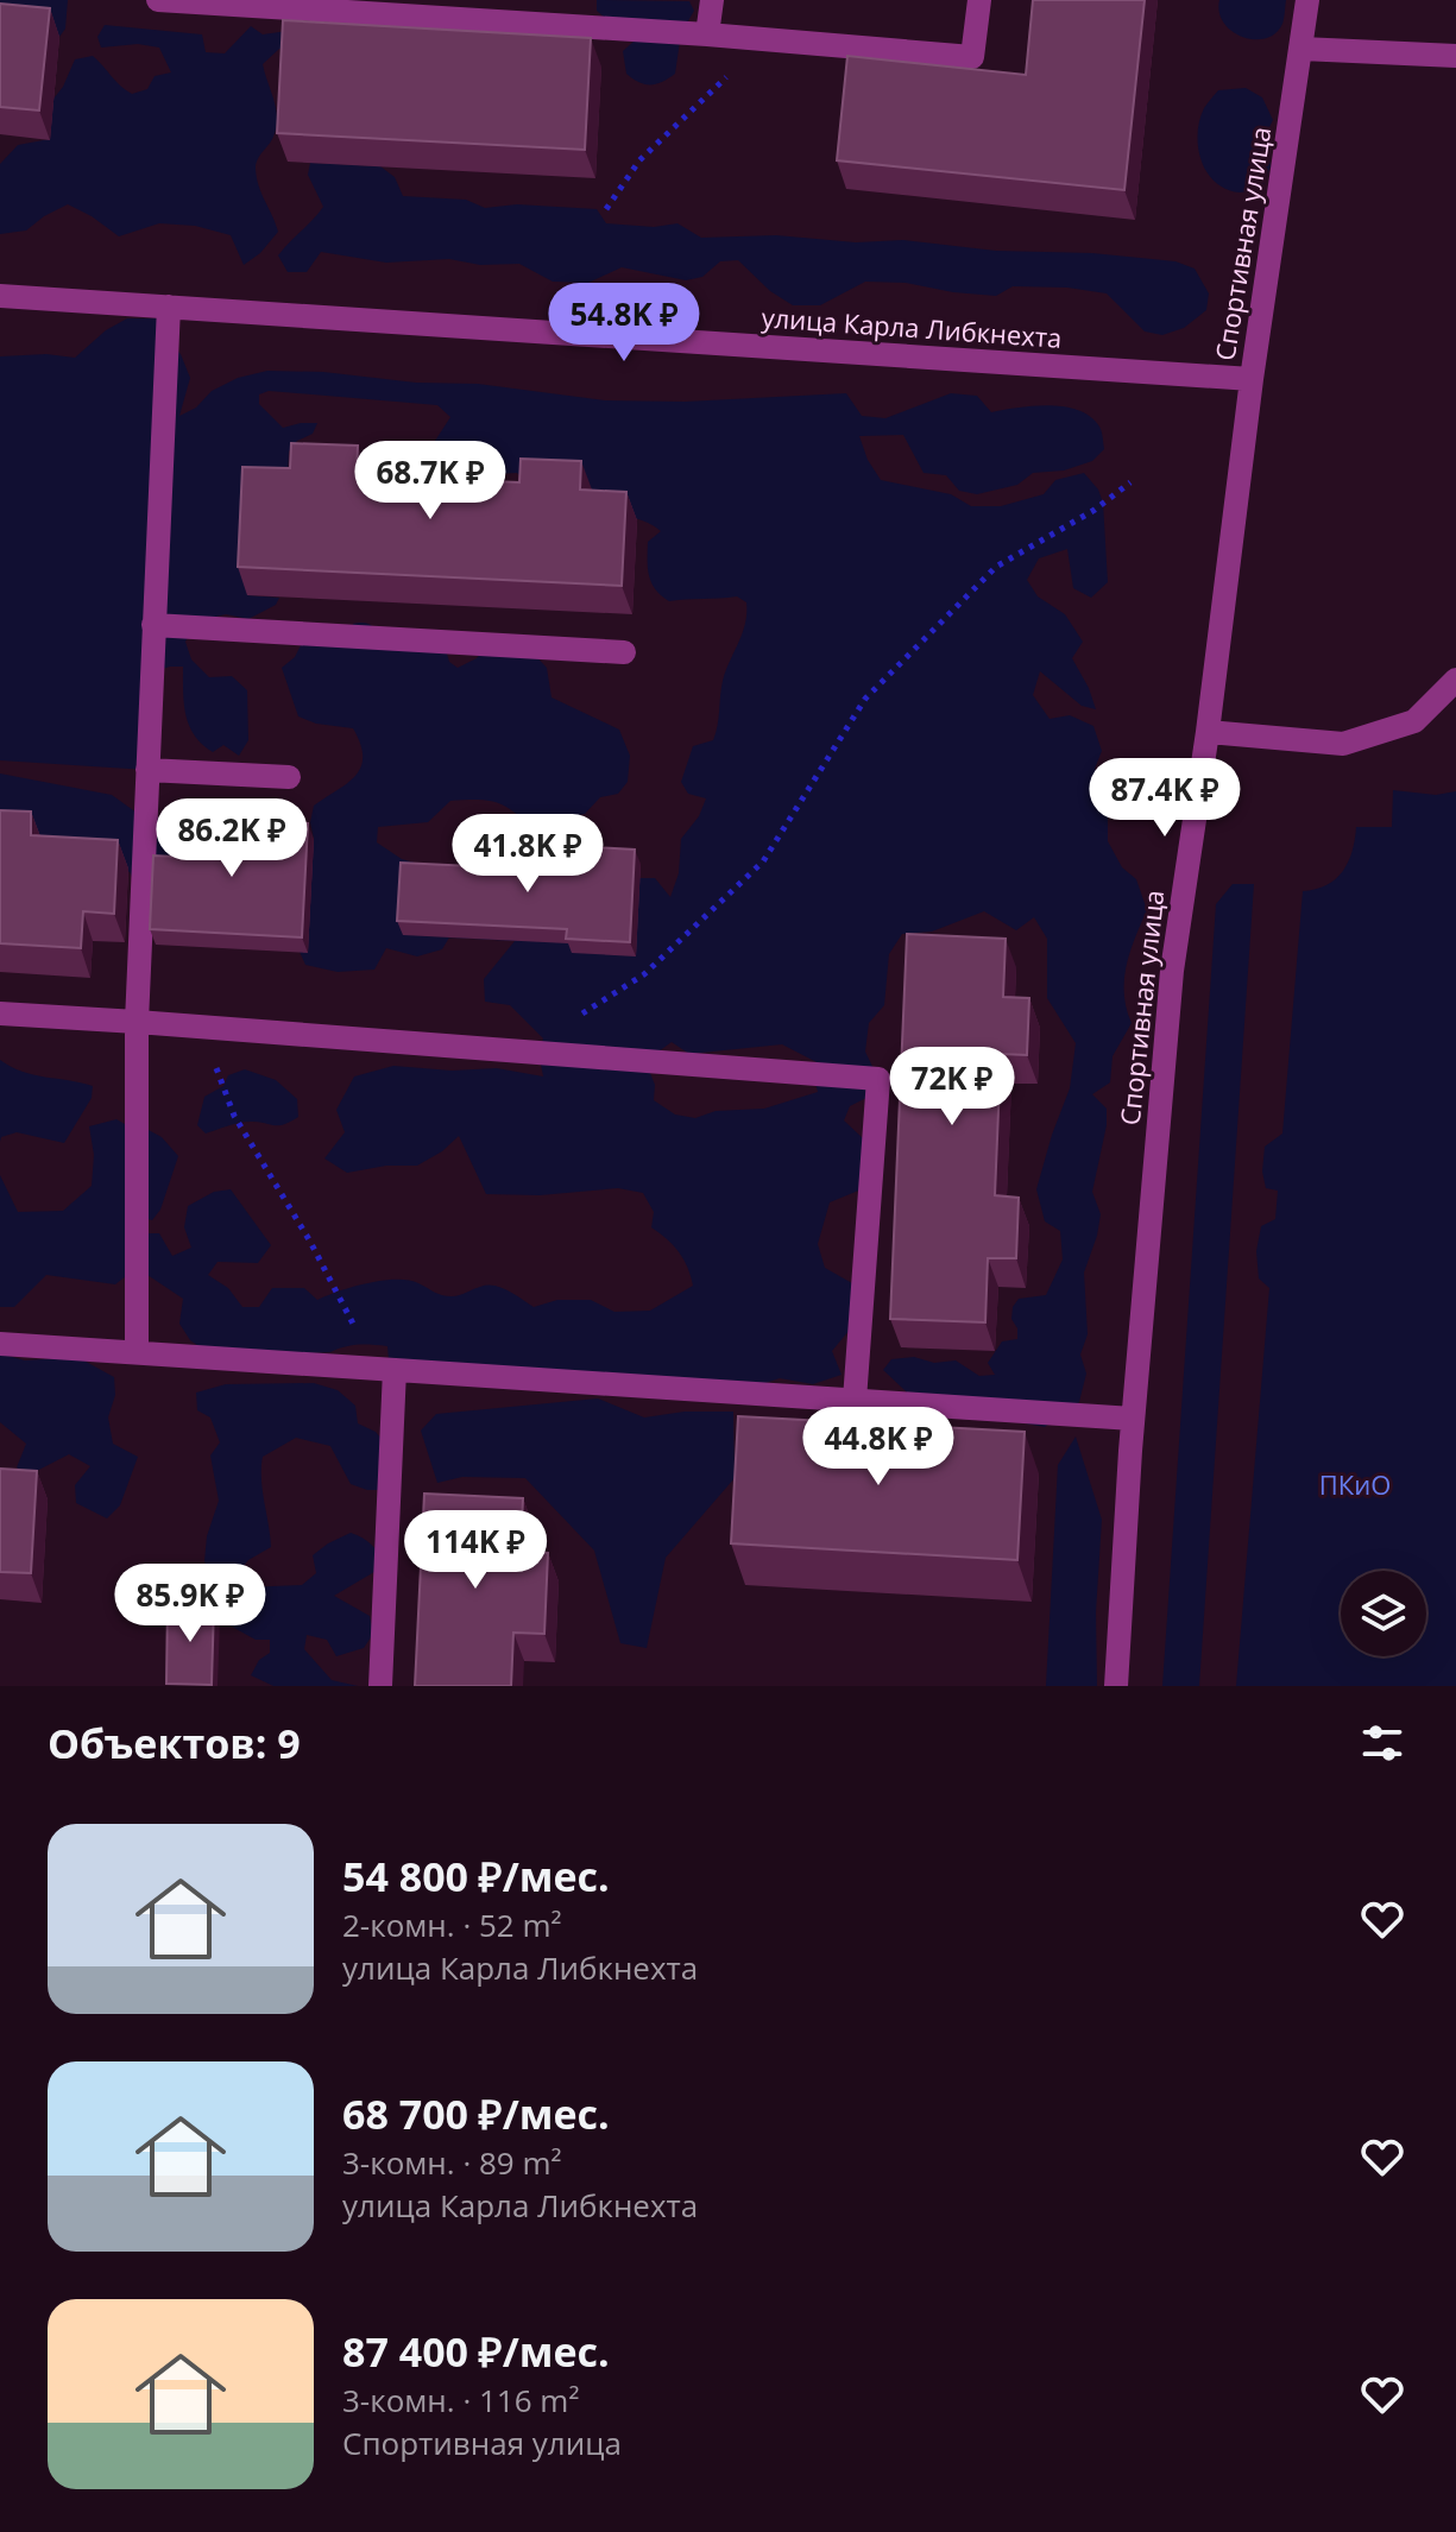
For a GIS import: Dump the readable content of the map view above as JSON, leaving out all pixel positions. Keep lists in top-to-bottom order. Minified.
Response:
{"streets":{"street":["Спортивная улица","улица Карла Либкнехта"]},"crossings":[["Спортивная улица","улица Карла Либкнехта"]],"parks":["ПКиО"],"page":{"price":["54.8K ₽","68.7K ₽","87.4K ₽","86.2K ₽","41.8K ₽","72K ₽","44.8K ₽","114K ₽","85.9K ₽"],"heading":"Объектов: 9","list":[{"name":"54 800 ₽/мес.","note":"2-комн. · 52 m² · улица Карла Либкнехта"},{"name":"68 700 ₽/мес.","note":"3-комн. · 89 m² · улица Карла Либкнехта"},{"name":"87 400 ₽/мес.","note":"3-комн. · 116 m² · Спортивная улица"}]}}
